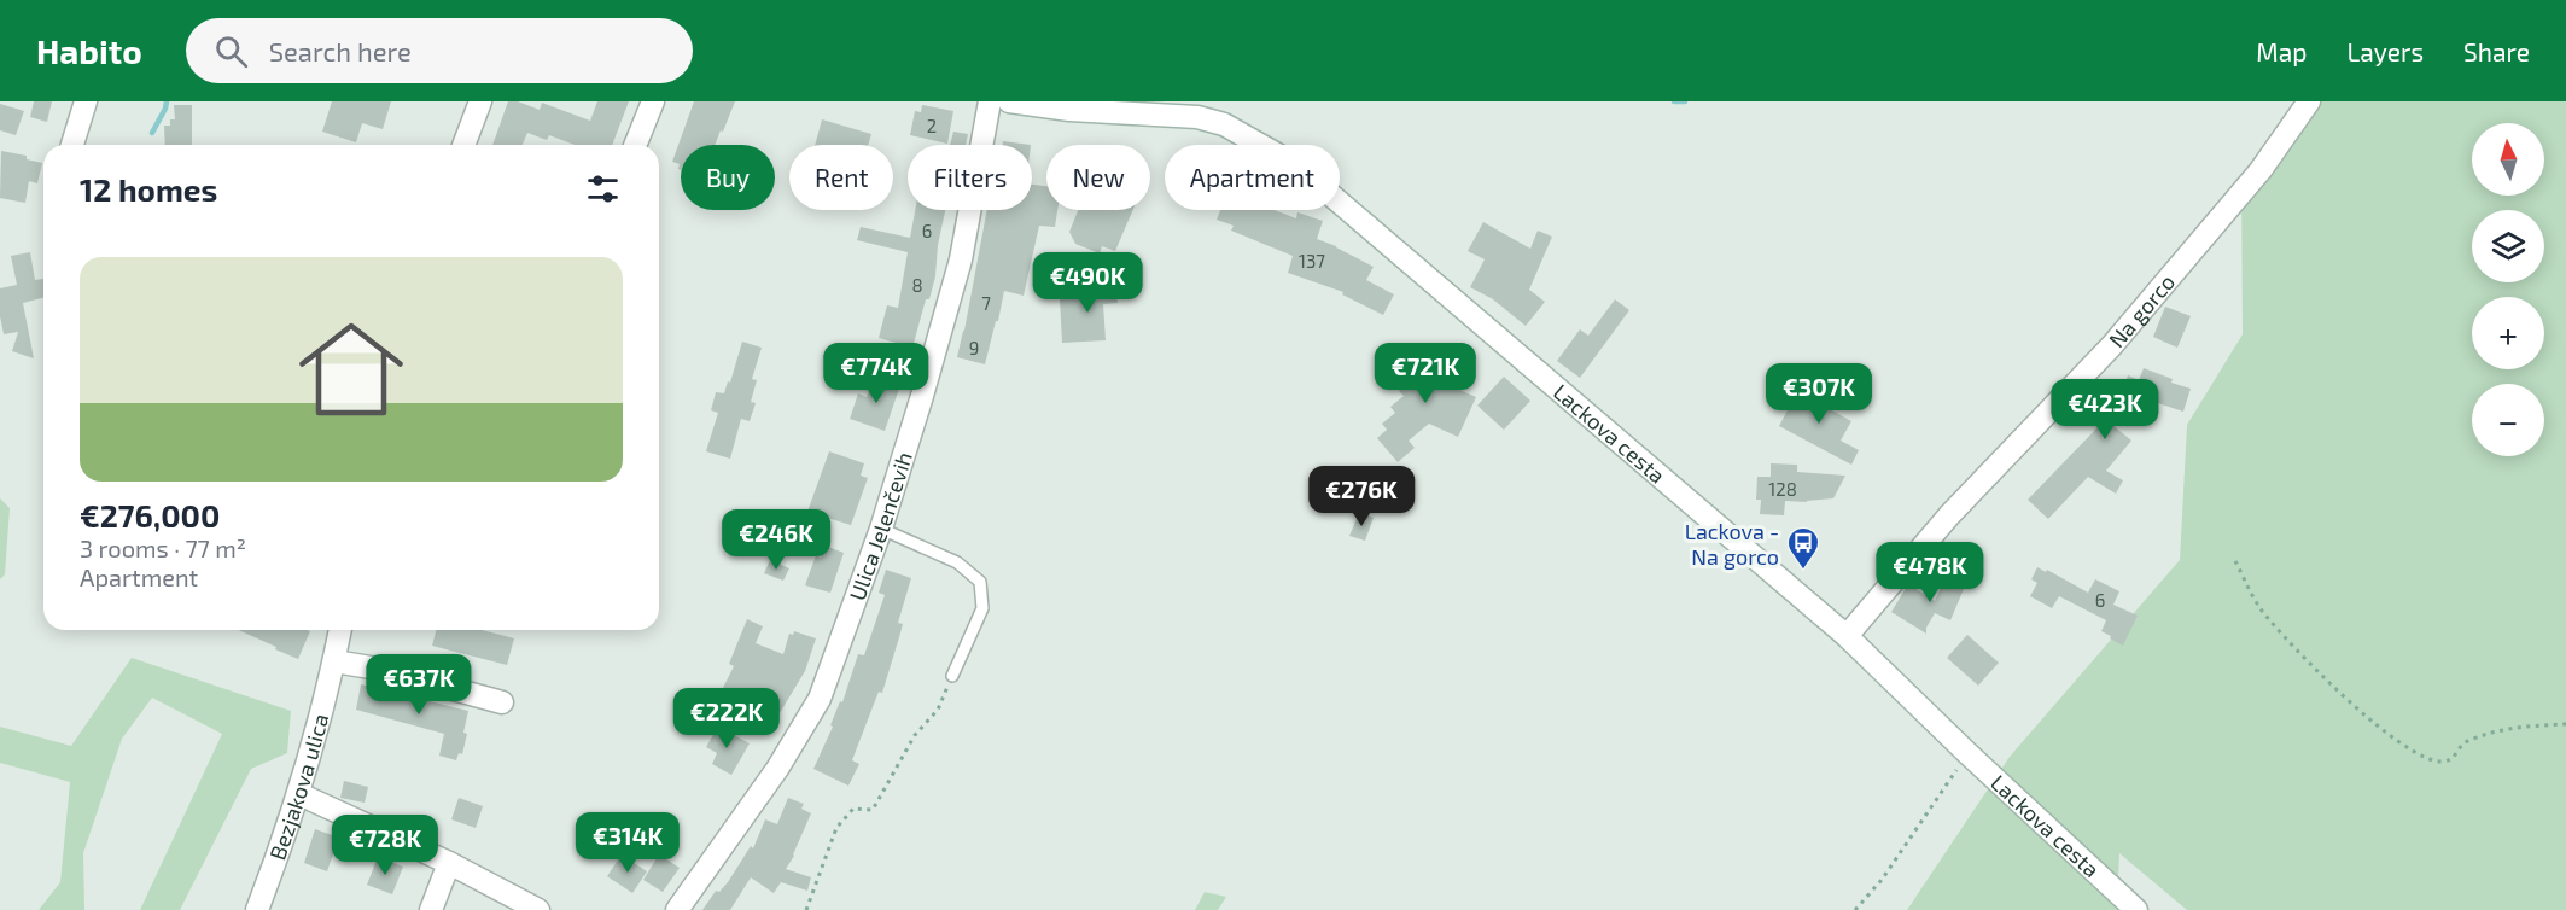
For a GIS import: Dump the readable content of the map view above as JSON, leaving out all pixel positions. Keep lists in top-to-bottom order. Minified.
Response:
{"streets":{"street":["Na gorco","Lackova cesta","Ulica Jelenčevih","Bezjakova ulica"]},"crossings":[["Na gorco","Lackova cesta"]],"places":{"bus stop":["Lackova - Na gorco"]},"house_numbers":["2","6","137","8","7","9","128","6"],"north":"top","page":{"header":"Habito","search":"Search here","nav":["Map","Layers","Share"],"map_buttons":["+","−"],"chip":["Buy","Rent","Filters","New","Apartment"],"heading":"12 homes","list":[{"name":"€276,000","note":"3 rooms · 77 m² · Apartment"}],"price":["€490K","€774K","€721K","€307K","€423K","€276K","€246K","€478K","€637K","€222K","€314K","€728K"]}}
